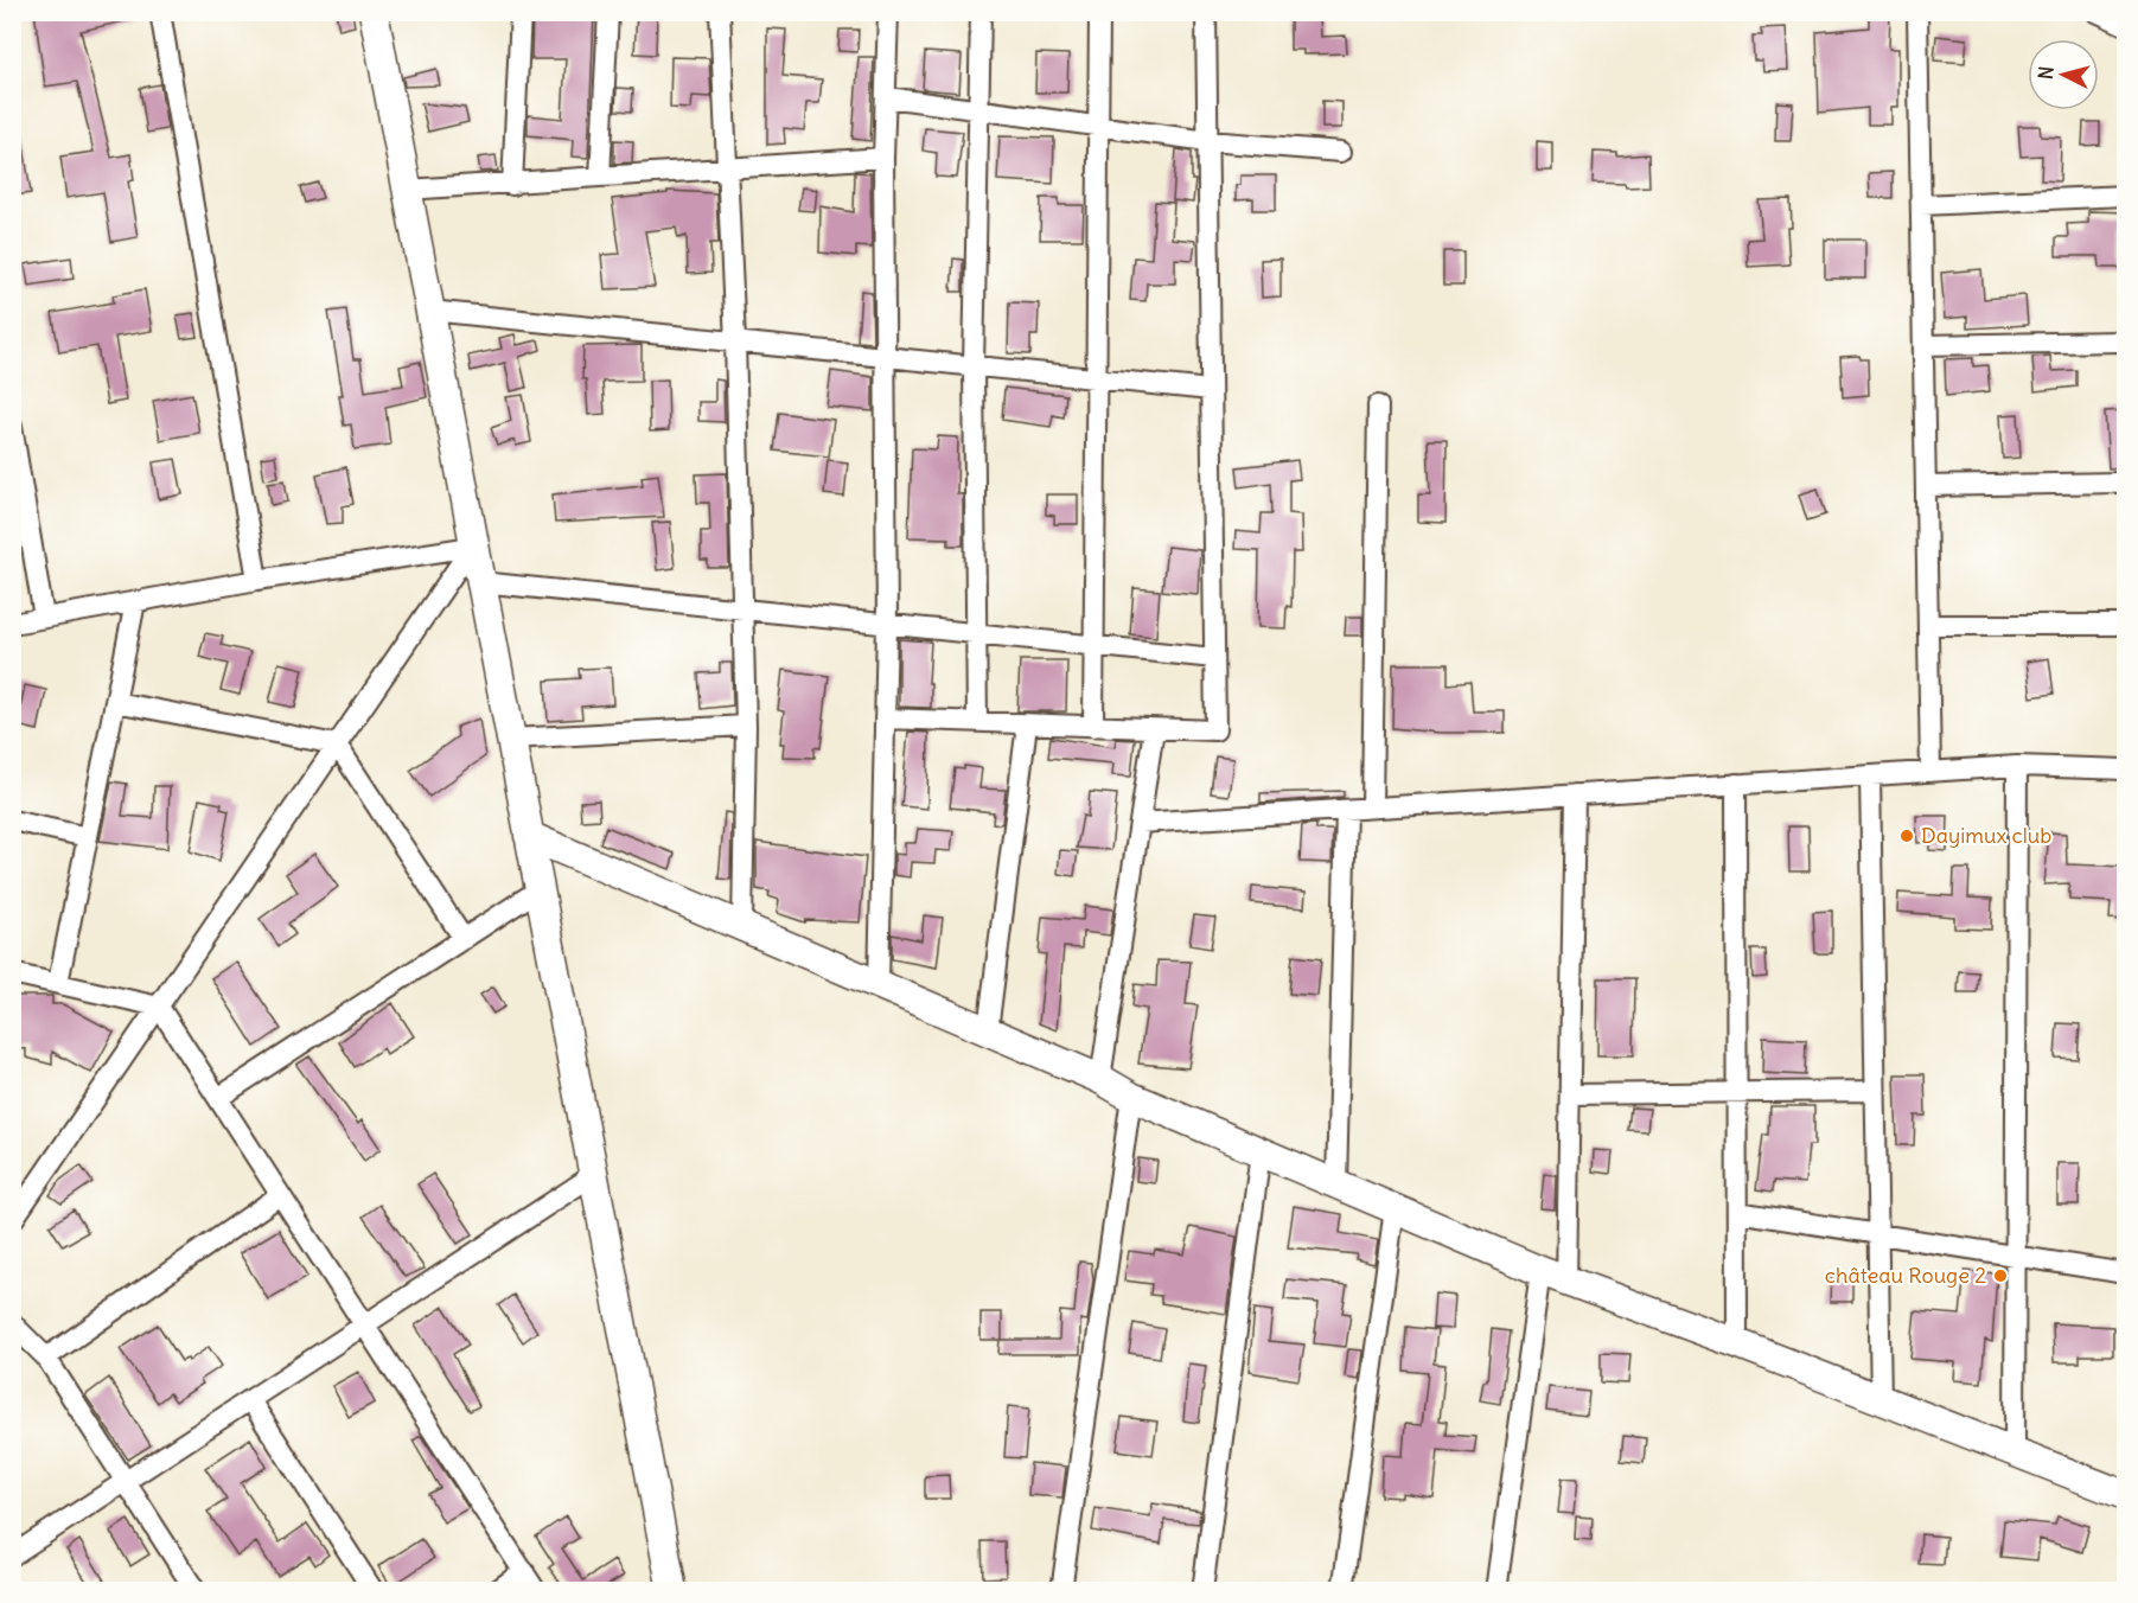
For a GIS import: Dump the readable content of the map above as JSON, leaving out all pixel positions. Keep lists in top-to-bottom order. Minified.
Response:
{"places":["Dayimux club","château Rouge 2"],"north":"left"}
